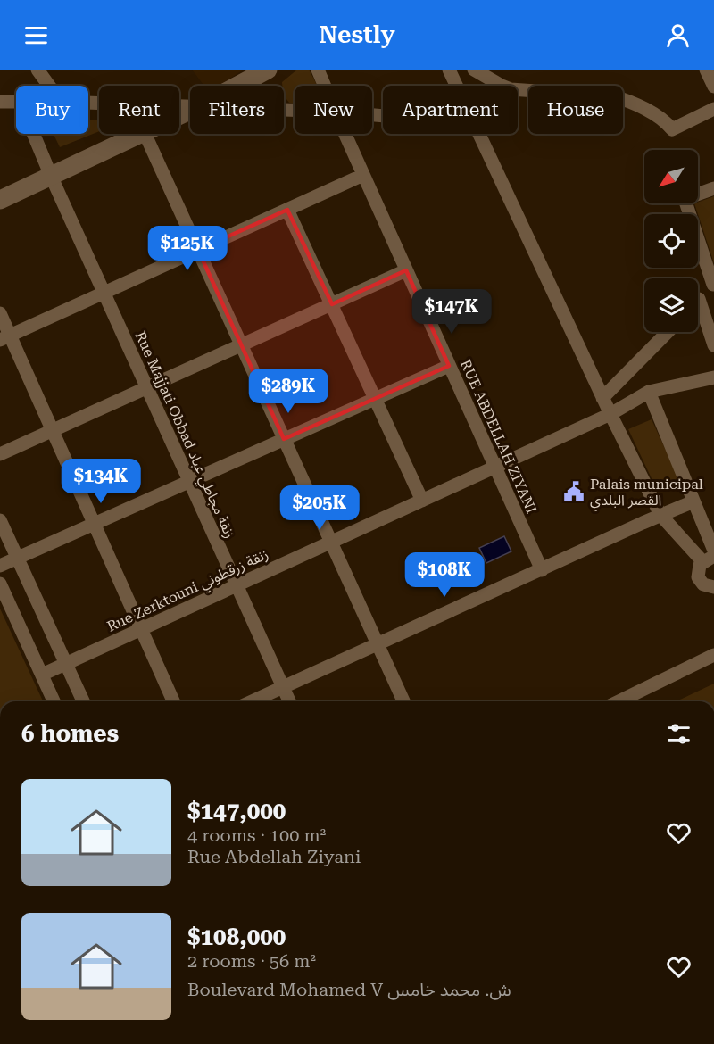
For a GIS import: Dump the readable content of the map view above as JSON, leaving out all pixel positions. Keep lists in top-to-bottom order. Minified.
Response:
{"streets":{"street":["Rue Majjati Obbad زنقة مجاطي عباد","RUE ABDELLAH ZIYANI","Rue Zerktouni زنقة زرقطوني"]},"crossings":[["Rue Majjati Obbad زنقة مجاطي عباد","Rue Zerktouni زنقة زرقطوني"],["RUE ABDELLAH ZIYANI","Rue Zerktouni زنقة زرقطوني"]],"places":{"public building":["Palais municipal القصر البلدي"]},"north":"bottom left","page":{"header":"Nestly","chip":["Buy","Rent","Filters","New","Apartment","House"],"price":["$125K","$147K","$289K","$134K","$205K","$108K"],"heading":"6 homes","list":[{"name":"$147,000","note":"4 rooms · 100 m² · Rue Abdellah Ziyani"},{"name":"$108,000","note":"2 rooms · 56 m² · Boulevard Mohamed V ش. محمد خامس"}]}}
